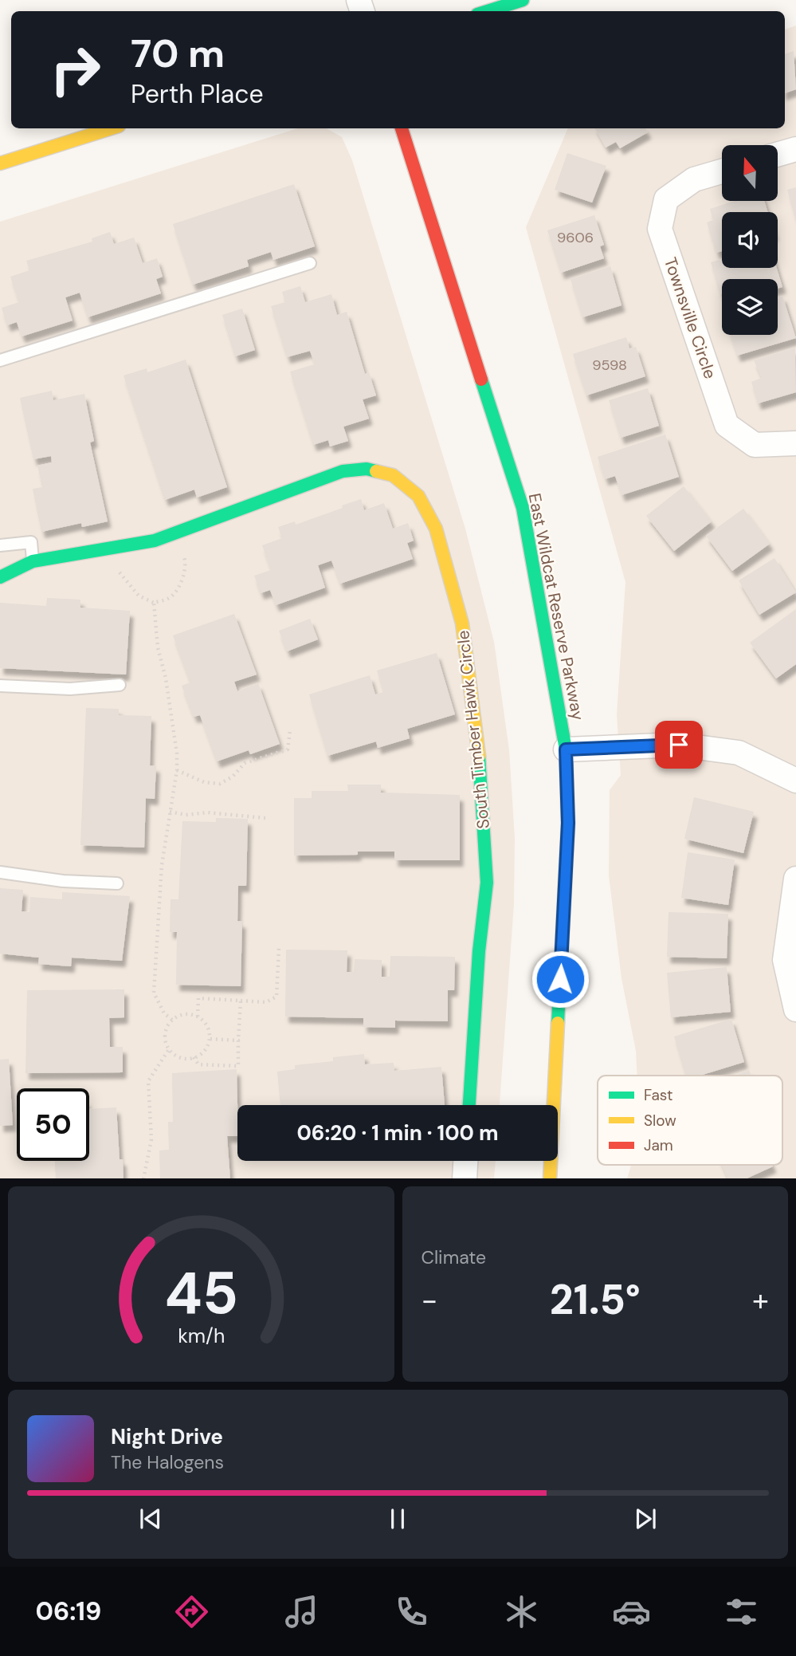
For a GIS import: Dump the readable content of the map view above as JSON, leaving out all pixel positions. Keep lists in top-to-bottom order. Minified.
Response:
{"streets":{"main road":["East Wildcat Reserve Parkway","South Timber Hawk Circle"],"street":["Townsville Circle"]},"house_numbers":["9606","9598"],"legend":["Fast","Slow","Jam"],"north":"top","page":{"turn":["70 m","Perth Place"],"limit":"50","trip":"06:20 · 1 min · 100 m","tile":"Climate","heat":["−","21.5°","+"],"song":["Night Drive","The Halogens"],"tabs":"06:19","gauge":["45","km/h"]}}
